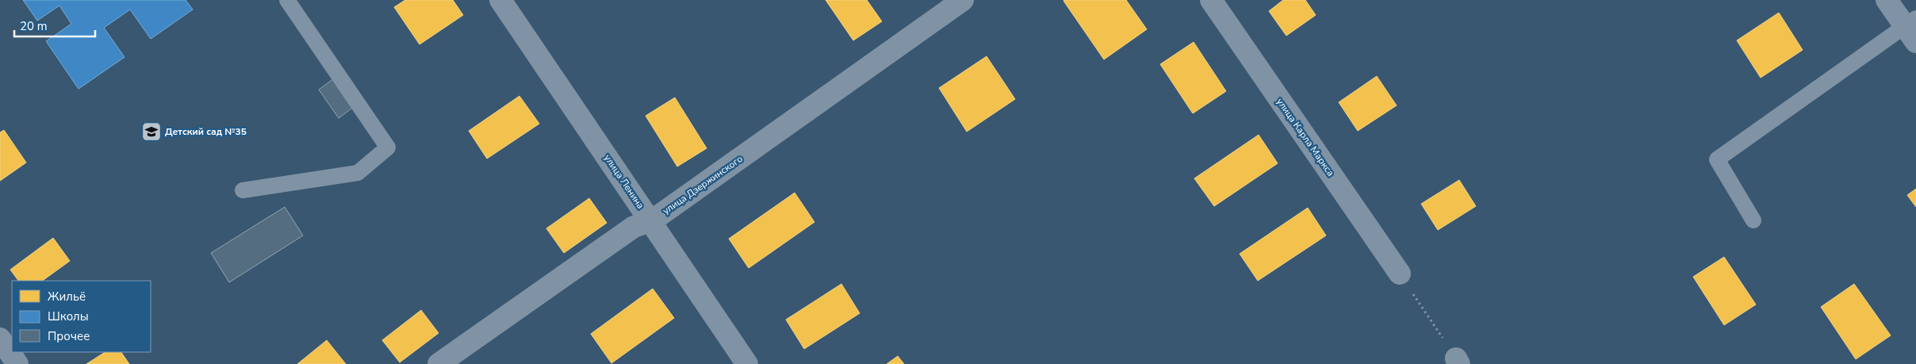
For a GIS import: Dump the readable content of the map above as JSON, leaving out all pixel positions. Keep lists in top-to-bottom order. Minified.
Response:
{"streets":{"street":["улица Карла Маркса","улица Ленина","улица Дзержинского"]},"crossings":[["улица Ленина","улица Дзержинского"]],"places":{"school or university":["Детский сад №35"]},"legend":["Жильё","Школы","Прочее"],"scale_bar":"20 m"}
